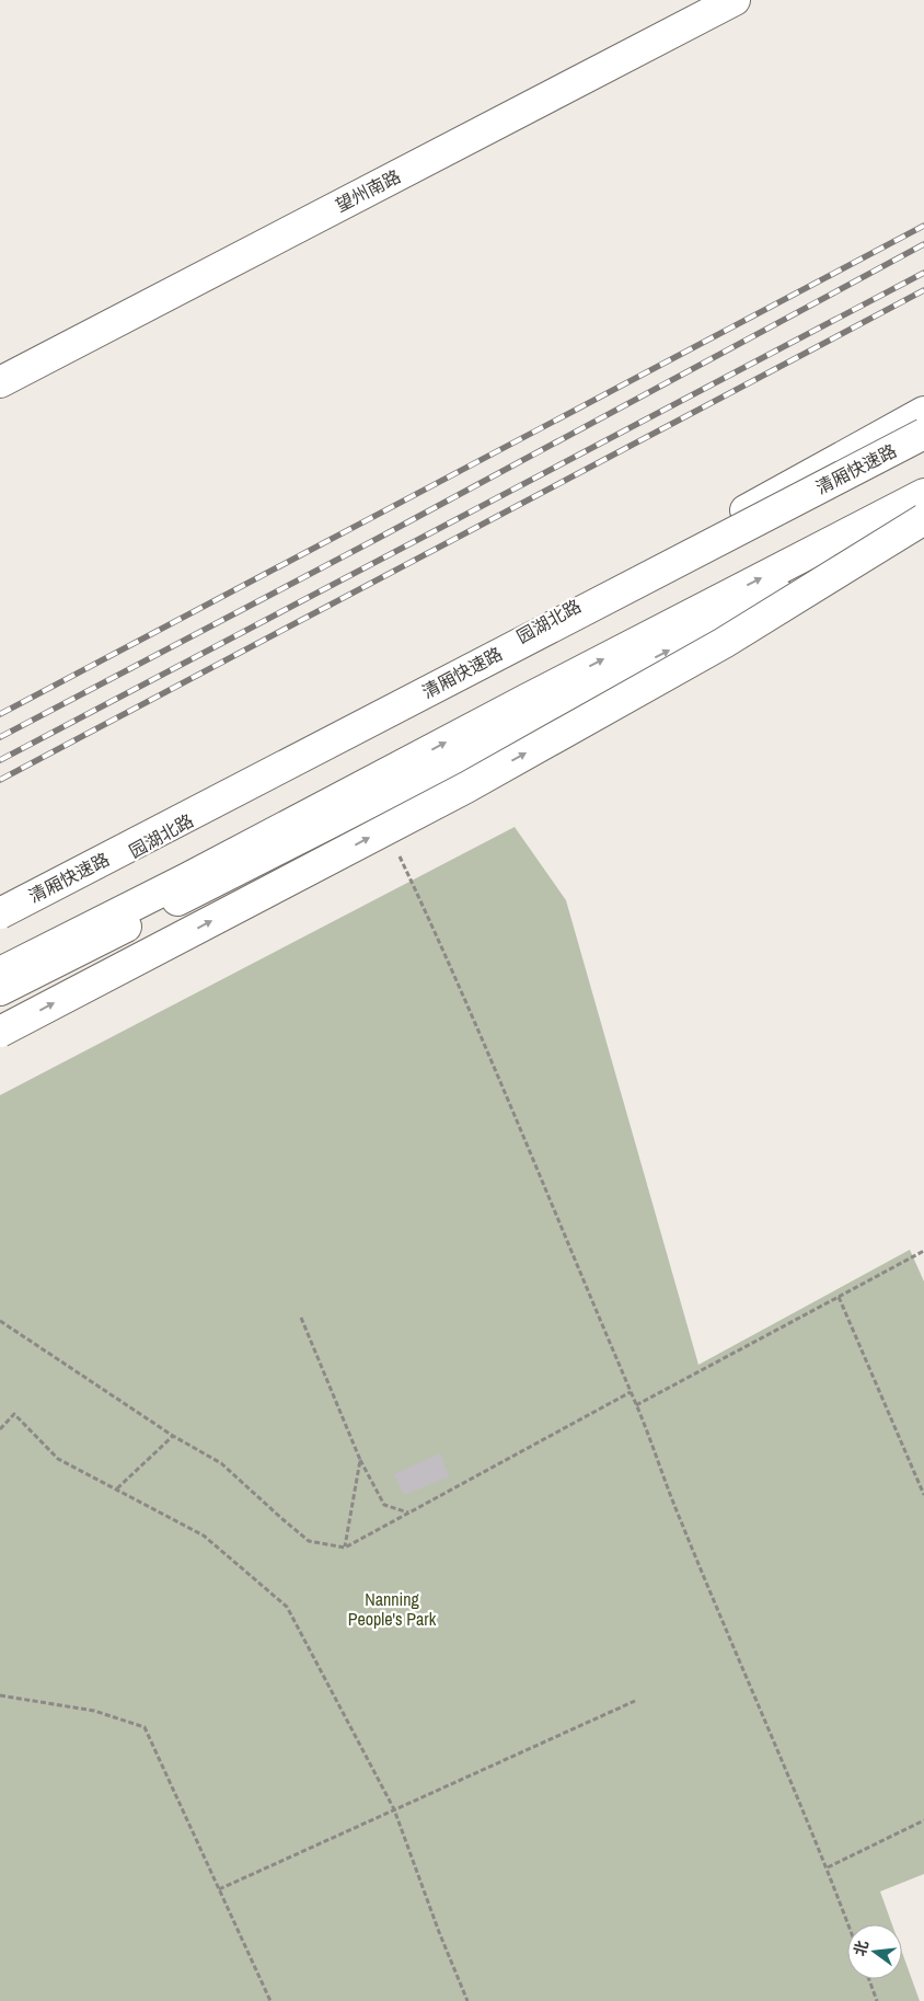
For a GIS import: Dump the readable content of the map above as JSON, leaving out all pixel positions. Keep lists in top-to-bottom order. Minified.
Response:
{"streets":{"main road":["望州南路","清厢快速路","园湖北路"]},"parks":["Nanning People's Park"],"north":"left"}
